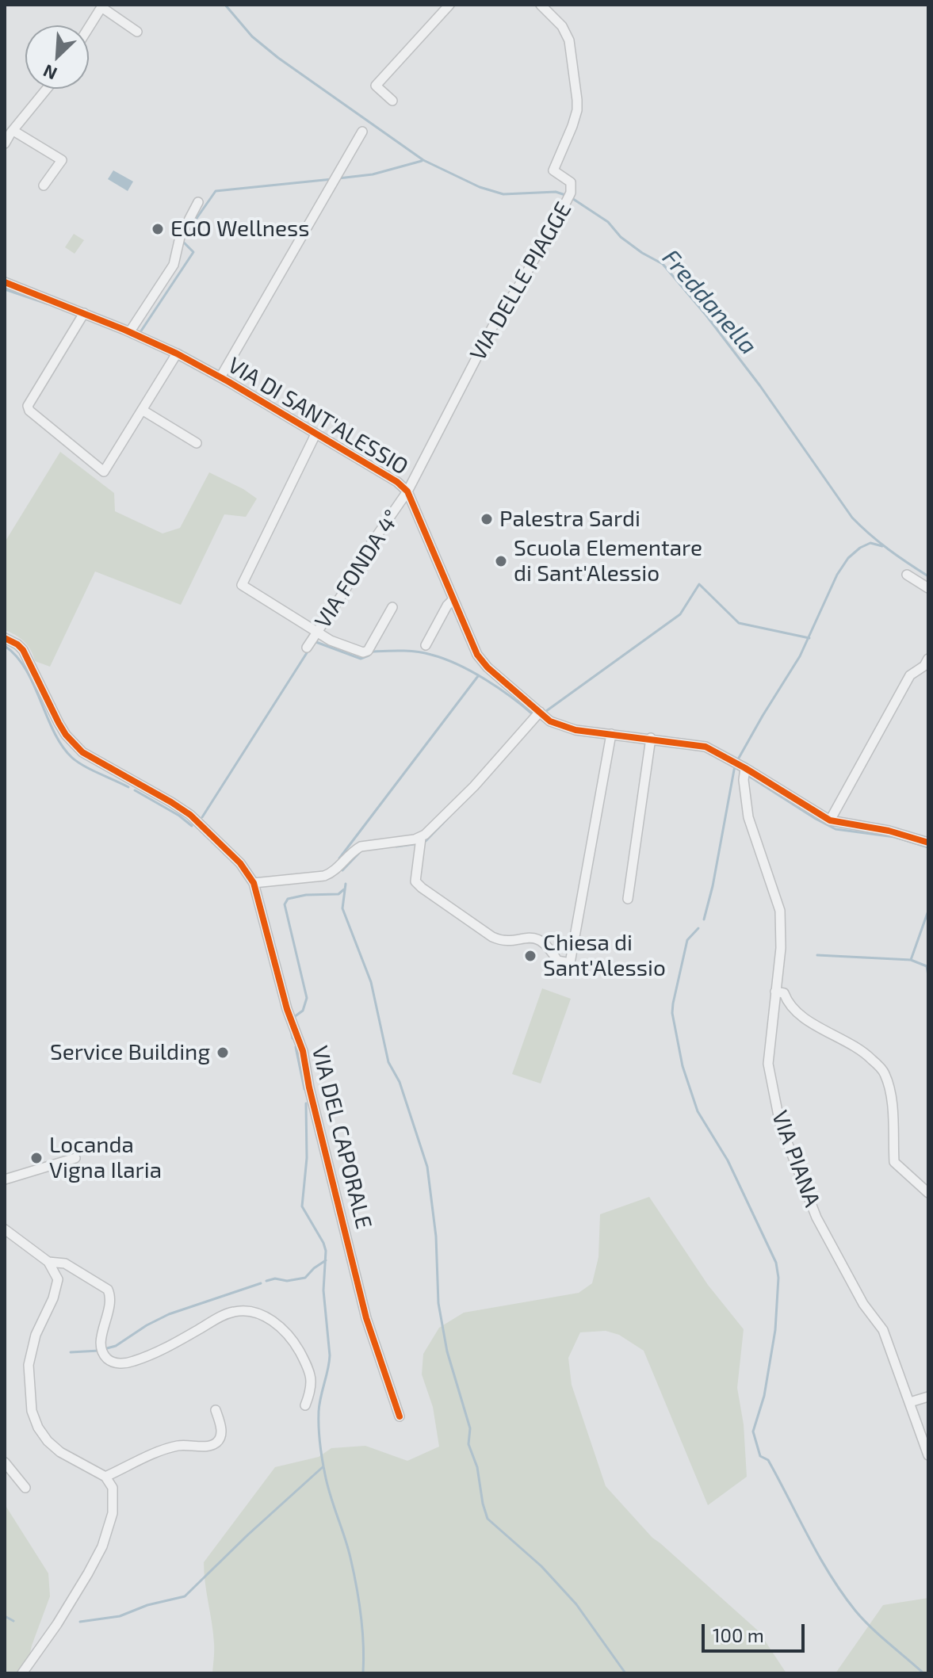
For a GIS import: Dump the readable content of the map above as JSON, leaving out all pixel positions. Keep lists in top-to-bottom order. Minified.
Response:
{"streets":{"street":["VIA DELLE PIAGGE","VIA DI SANT'ALESSIO","VIA FONDA 4°","VIA DEL CAPORALE","VIA PIANA"]},"crossings":[["VIA DELLE PIAGGE","VIA DI SANT'ALESSIO"],["VIA DELLE PIAGGE","VIA FONDA 4°"],["VIA DI SANT'ALESSIO","VIA FONDA 4°"],["VIA DI SANT'ALESSIO","VIA PIANA"]],"water":["Freddanella"],"places":["EGO Wellness","Palestra Sardi","Scuola Elementare di Sant'Alessio","Chiesa di Sant'Alessio","Service Building","Locanda Vigna Ilaria"],"scale_bar":"100 m","north":"bottom left"}
